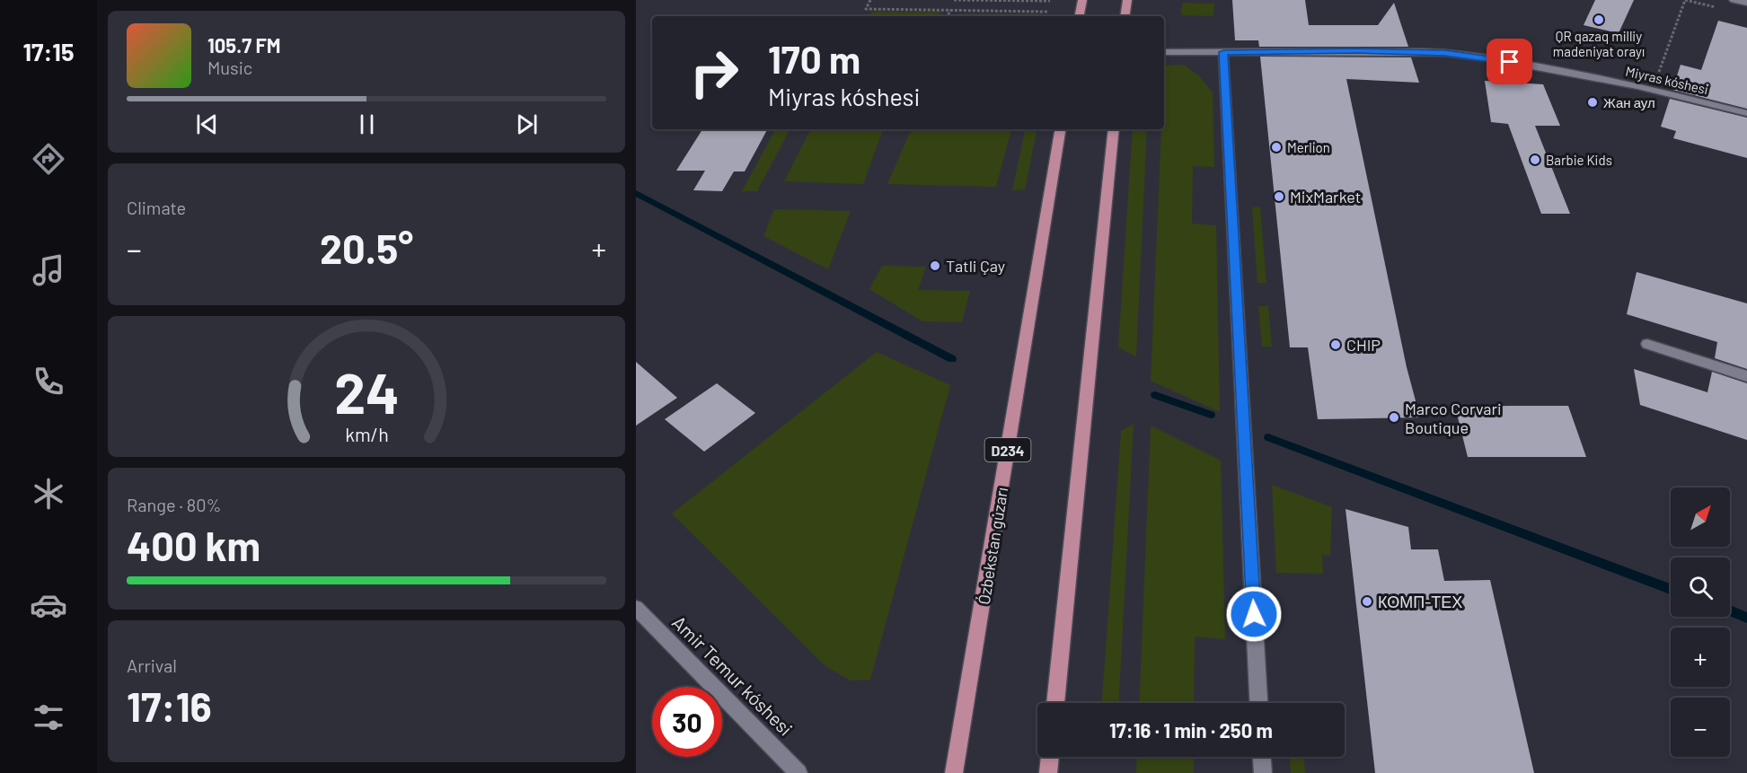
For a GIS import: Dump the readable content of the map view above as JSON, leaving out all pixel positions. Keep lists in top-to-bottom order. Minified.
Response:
{"streets":{"main road":["D234","Ózbekstan gúzarı"],"street":["Miyras kóshesi","Amir Temur kóshesi"]},"places":["QR qazaq milliy madeniyat orayı","Жан аул","Merlion","Barbie Kids","MixMarket","Tatli Çay","CHIP","Marco Corvari Boutique","КОМП-ТЕХ"],"north":"top right","page":{"tabs":"17:15","turn":["170 m","Miyras kóshesi"],"song":["105.7 FM","Music"],"tile":["Climate",["Range · 80%","400 km"],["Arrival","17:16"]],"heat":["−","20.5°","+"],"map_buttons":["+","−"],"limit":"30","trip":"17:16 · 1 min · 250 m","gauge":["24","km/h"]}}
